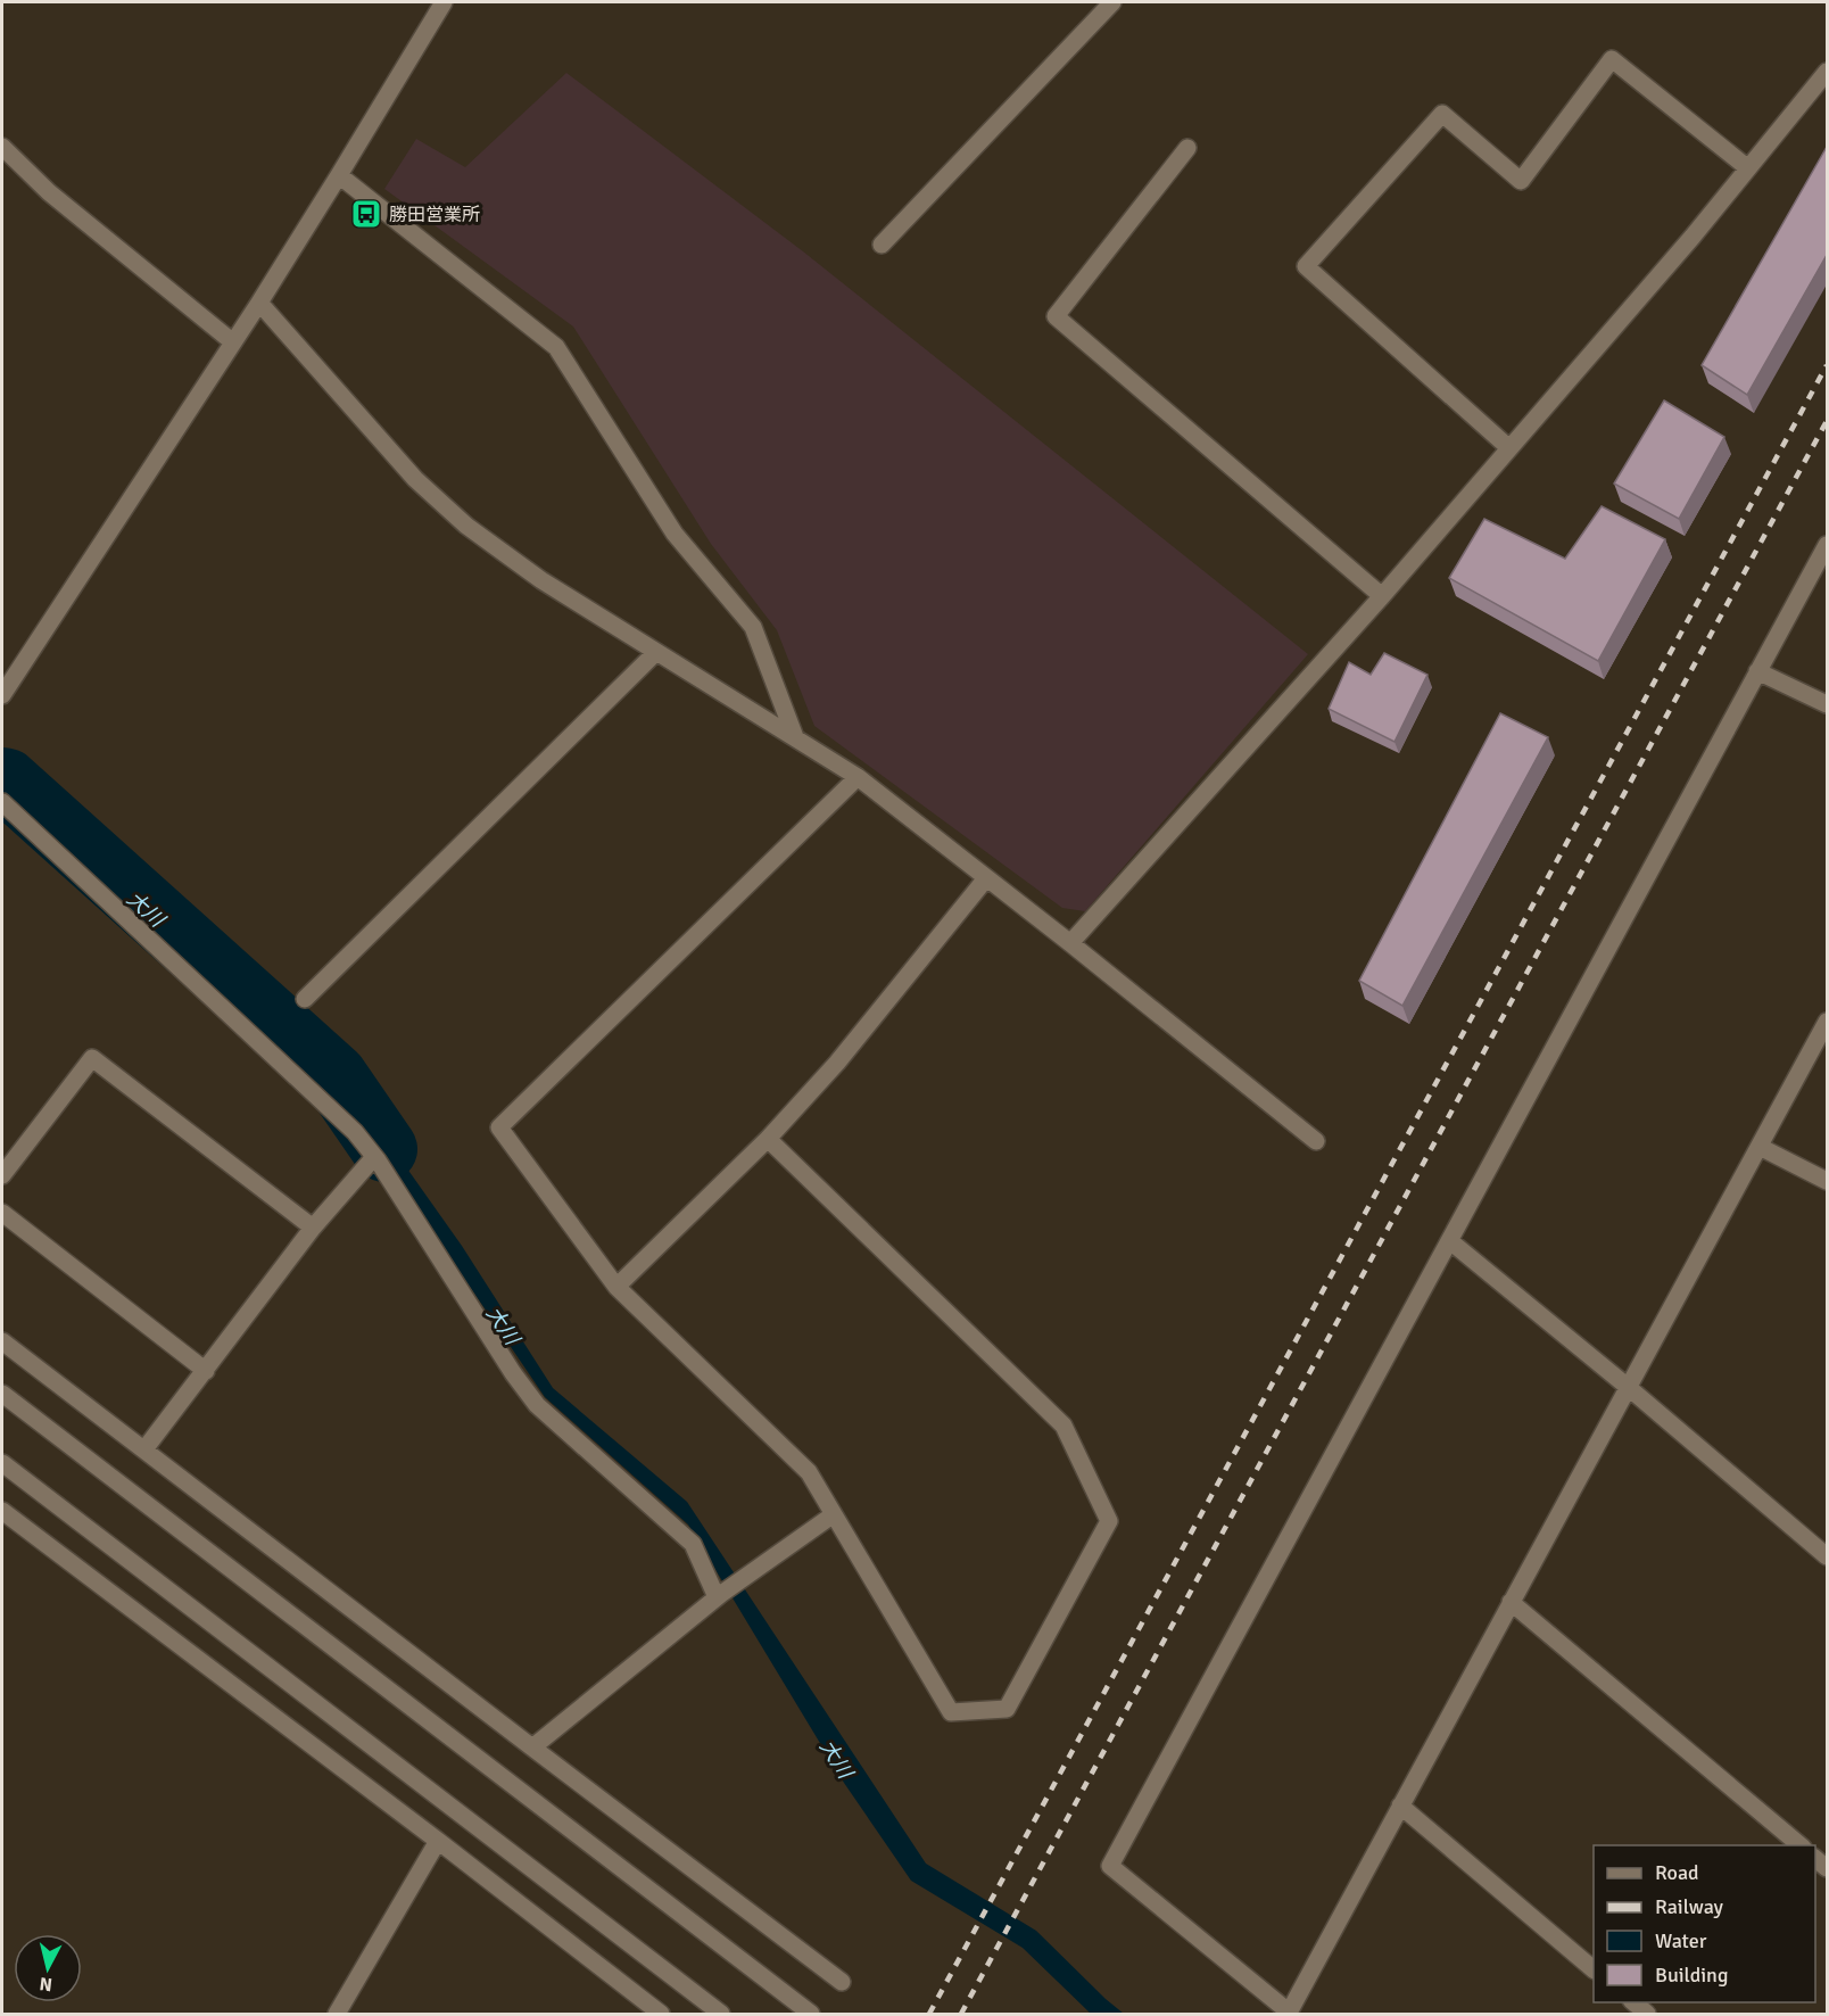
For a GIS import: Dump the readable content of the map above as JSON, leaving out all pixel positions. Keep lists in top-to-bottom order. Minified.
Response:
{"water":["大川"],"places":{"bus stop":["勝田営業所"]},"legend":["Road","Railway","Water","Building"],"north":"bottom"}
